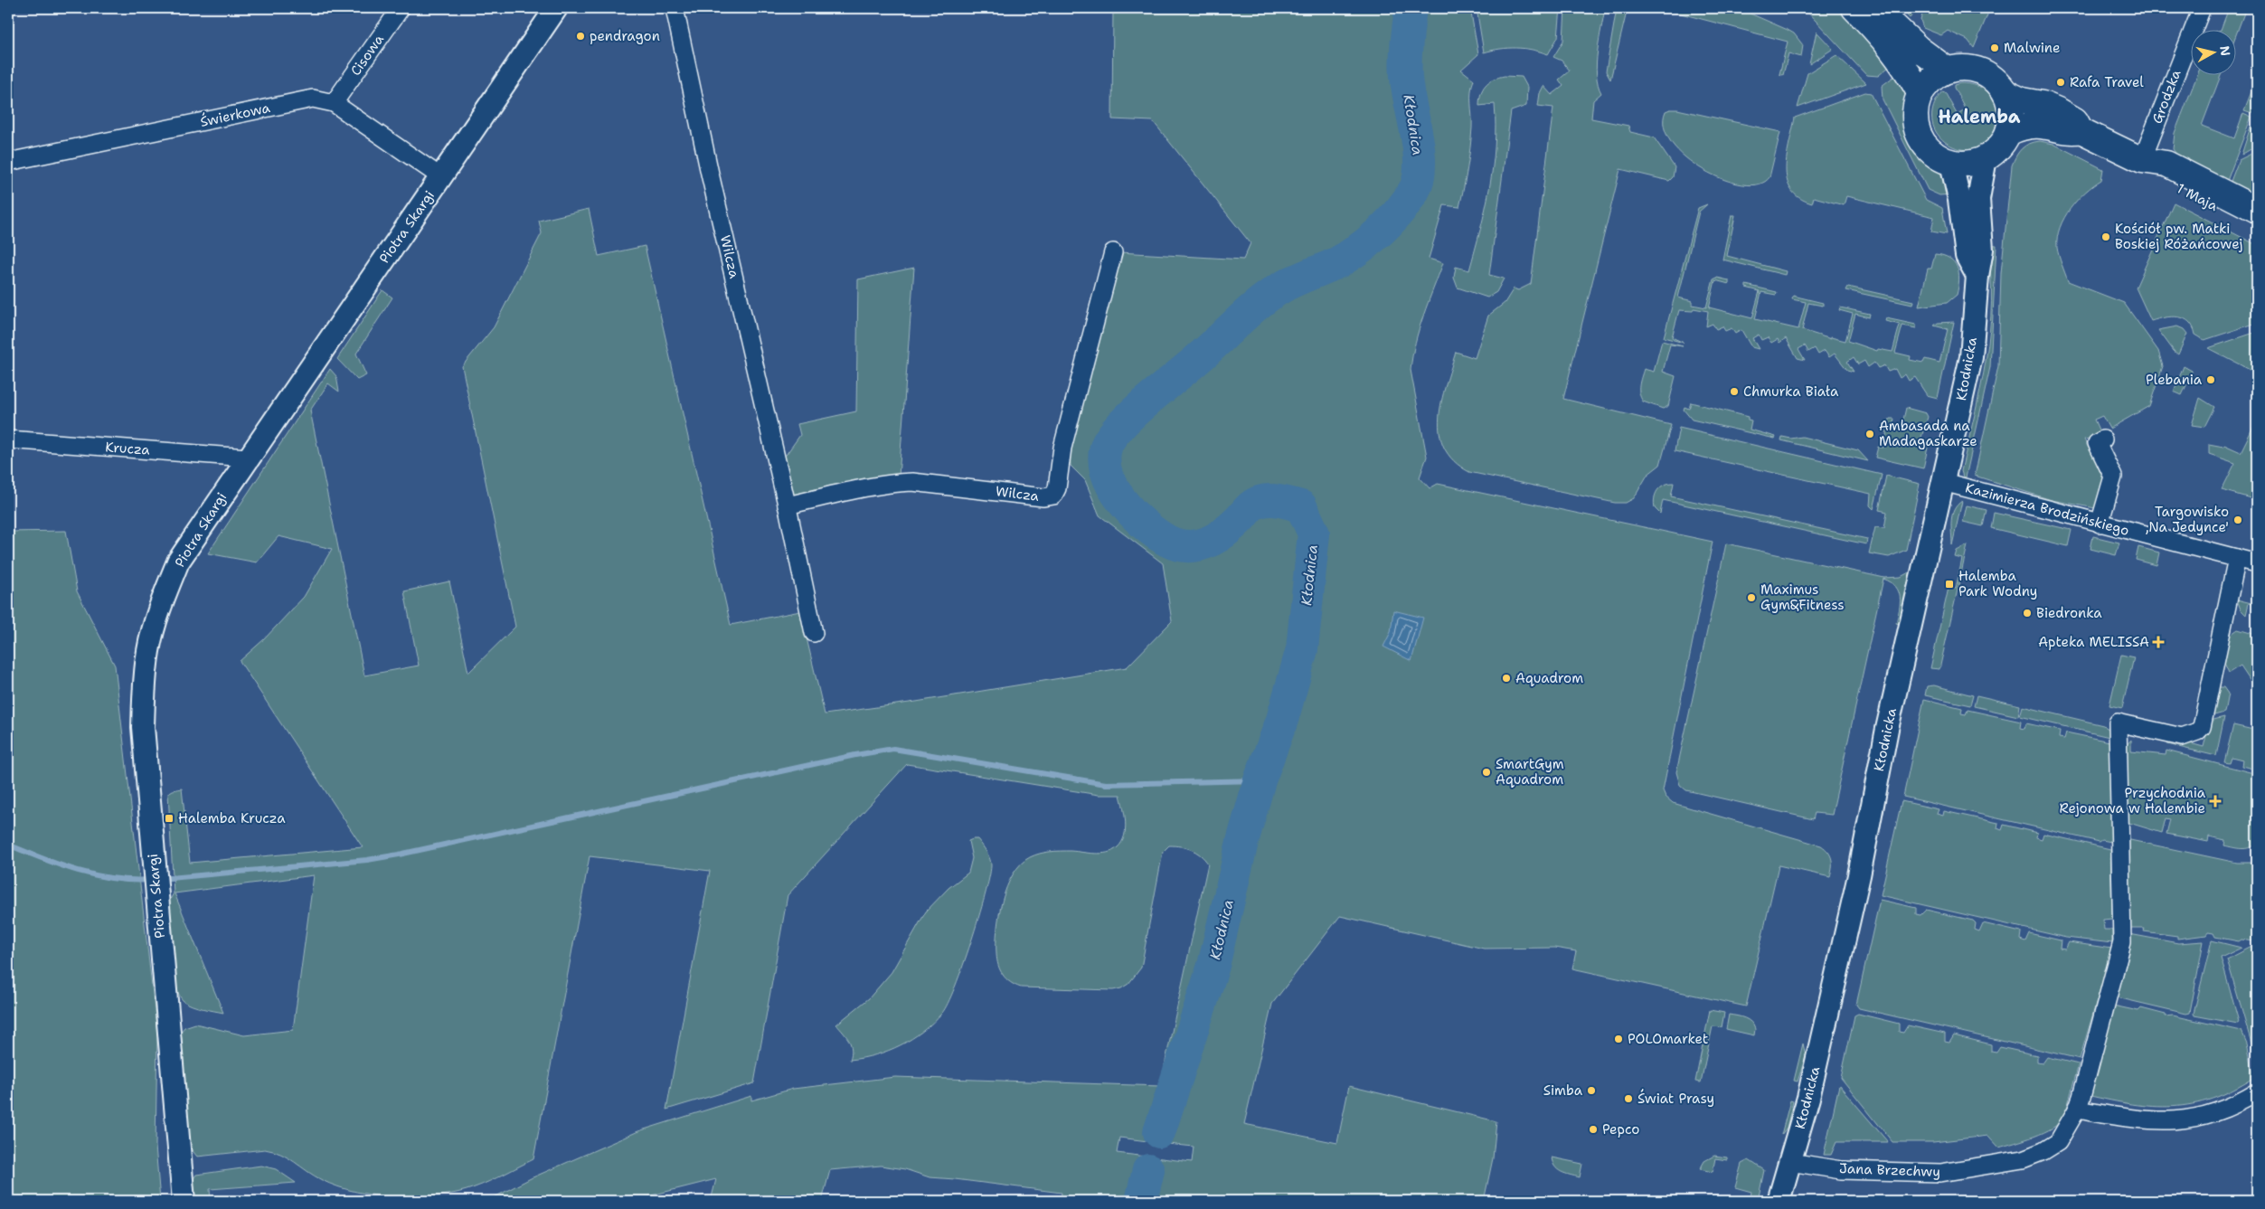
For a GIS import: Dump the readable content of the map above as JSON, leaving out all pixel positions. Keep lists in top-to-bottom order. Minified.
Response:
{"streets":{"main road":["1 Maja"],"street":["Cisowa","Grodzka","Świerkowa","Piotra Skargi","Wilcza","Kłodnicka","Krucza","Kazimierza Brodzińskiego","Jana Brzechwy"]},"crossings":[["Cisowa","Świerkowa"],["Grodzka","1 Maja"],["Świerkowa","Piotra Skargi"],["1 Maja","Kłodnicka"],["Piotra Skargi","Krucza"],["Kłodnicka","Kazimierza Brodzińskiego"],["Kłodnicka","Jana Brzechwy"],["Kazimierza Brodzińskiego","Jana Brzechwy"]],"districts":["Halemba"],"water":["Kłodnica"],"places":{"other":["pendragon","Malwine","Rafa Travel","Kościół pw. Matki Boskiej Różańcowej","Plebania","Chmurka Biała","Ambasada na Madagaskarze","Targowisko ,Na Jedynce'","Maximus Gym&Fitness","Biedronka","Aquadrom","SmartGym Aquadrom","POLOmarket","Simba","Świat Prasy","Pepco"],"transit":["Halemba Park Wodny","Halemba Krucza"],"health":["Apteka MELISSA","Przychodnia Rejonowa w Halembie"]},"north":"right"}
